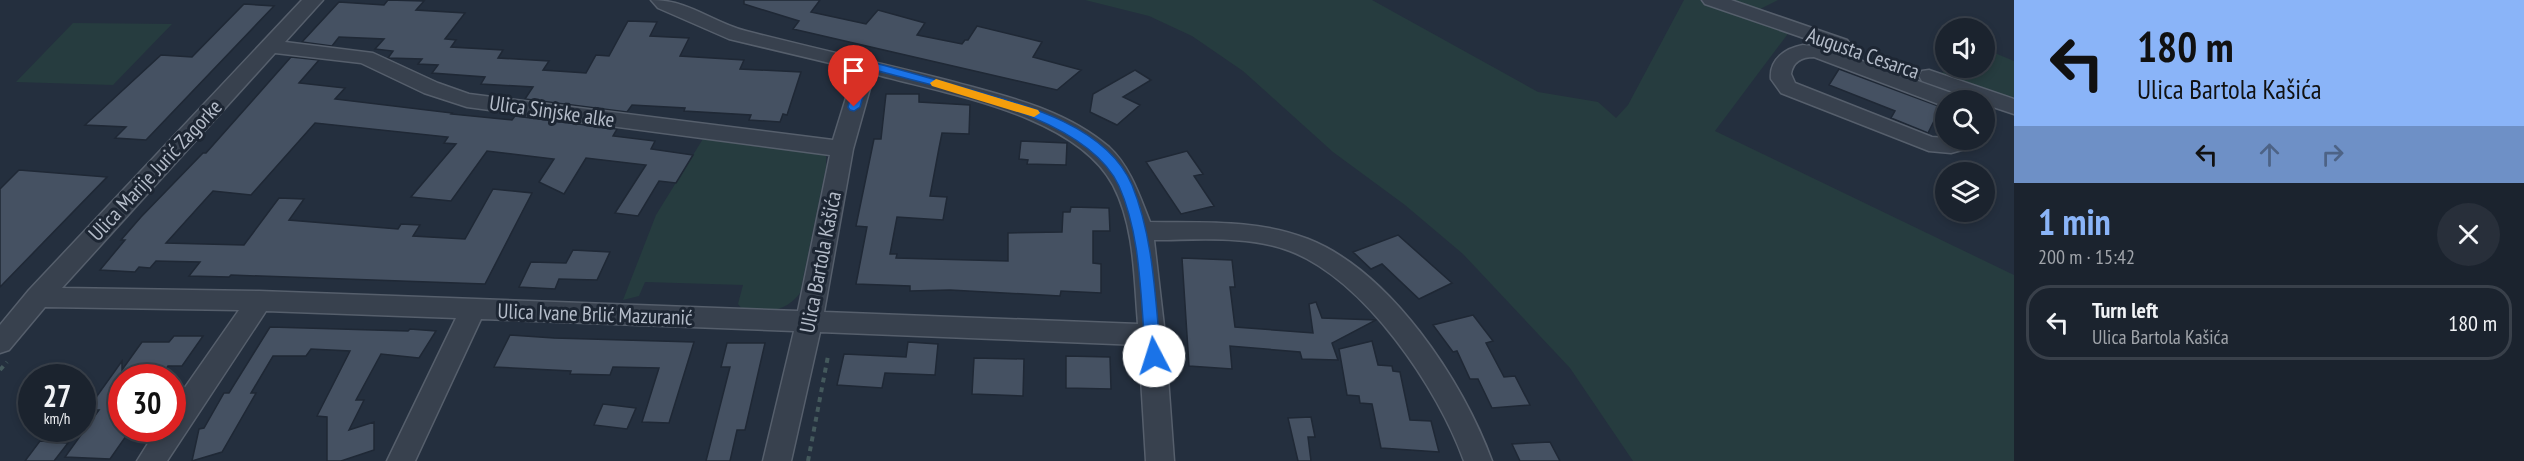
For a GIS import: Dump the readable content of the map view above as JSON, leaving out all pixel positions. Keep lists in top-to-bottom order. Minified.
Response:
{"streets":{"street":["Augusta Cesarca","Ulica Sinjske alke","Ulica Marije Jurić Zagorke","Ulica Bartola Kašića","Ulica Ivane Brlić Mazuranić"]},"crossings":[["Ulica Sinjske alke","Ulica Marije Jurić Zagorke"],["Ulica Sinjske alke","Ulica Bartola Kašića"],["Ulica Marije Jurić Zagorke","Ulica Ivane Brlić Mazuranić"],["Ulica Bartola Kašića","Ulica Ivane Brlić Mazuranić"]],"page":{"turn":["180 m","Ulica Bartola Kašića"],"heading":["1 min","200 m · 15:42"],"list":[{"name":"Turn left","note":"Ulica Bartola Kašića","value":"180 m"}],"speed":"27 km/h","limit":"30"}}
